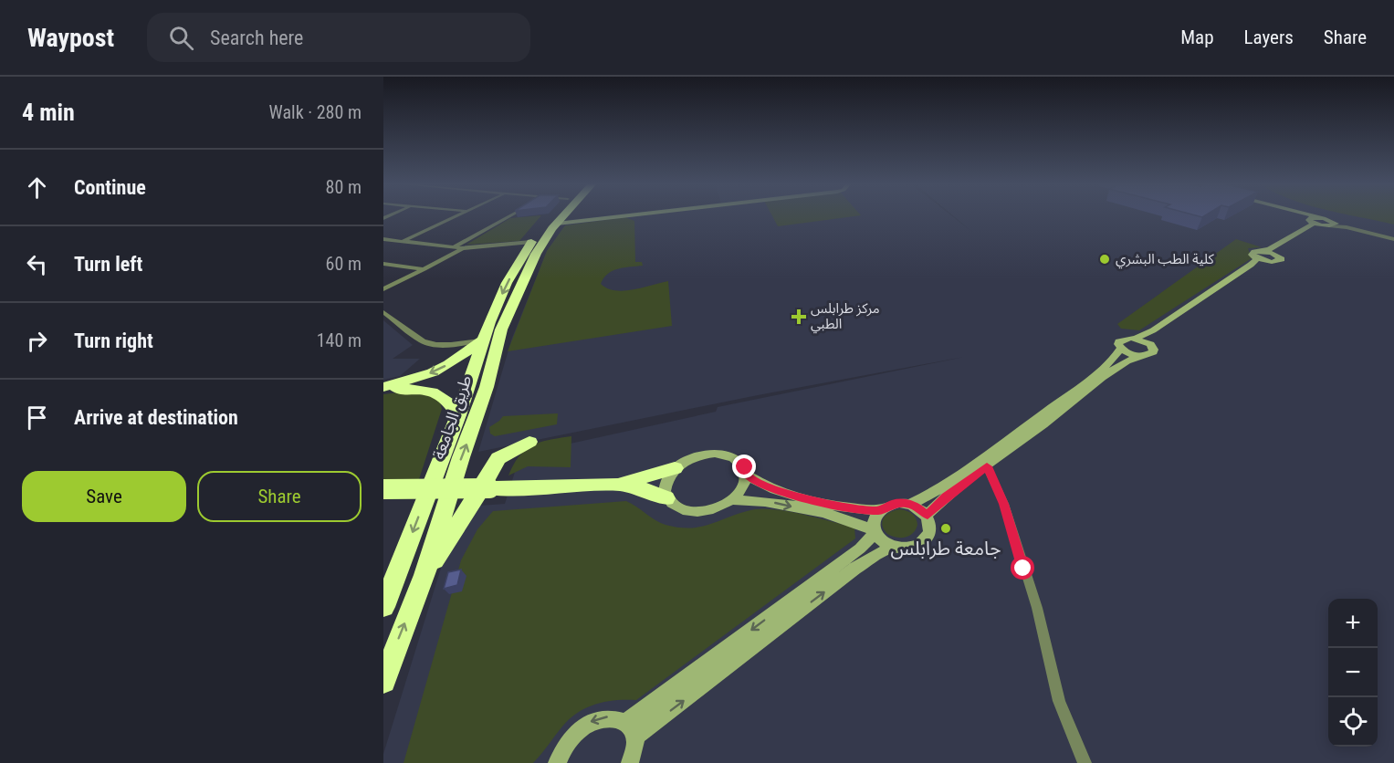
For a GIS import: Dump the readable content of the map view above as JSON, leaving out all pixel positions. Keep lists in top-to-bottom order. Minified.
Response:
{"streets":{"highway":["طريق الجامعة"]},"places":{"other":["كلية الطب البشري","جامعة طرابلس"],"health":["مركز طرابلس الطبي"]},"page":{"header":"Waypost","search":"Search here","nav":["Map","Layers","Share"],"heading":["4 min","Walk · 280 m"],"list":[["Continue","80 m"],["Turn left","60 m"],["Turn right","140 m"],"Arrive at destination"],"buttons":["Save","Share"],"map_buttons":["+","−"]}}
